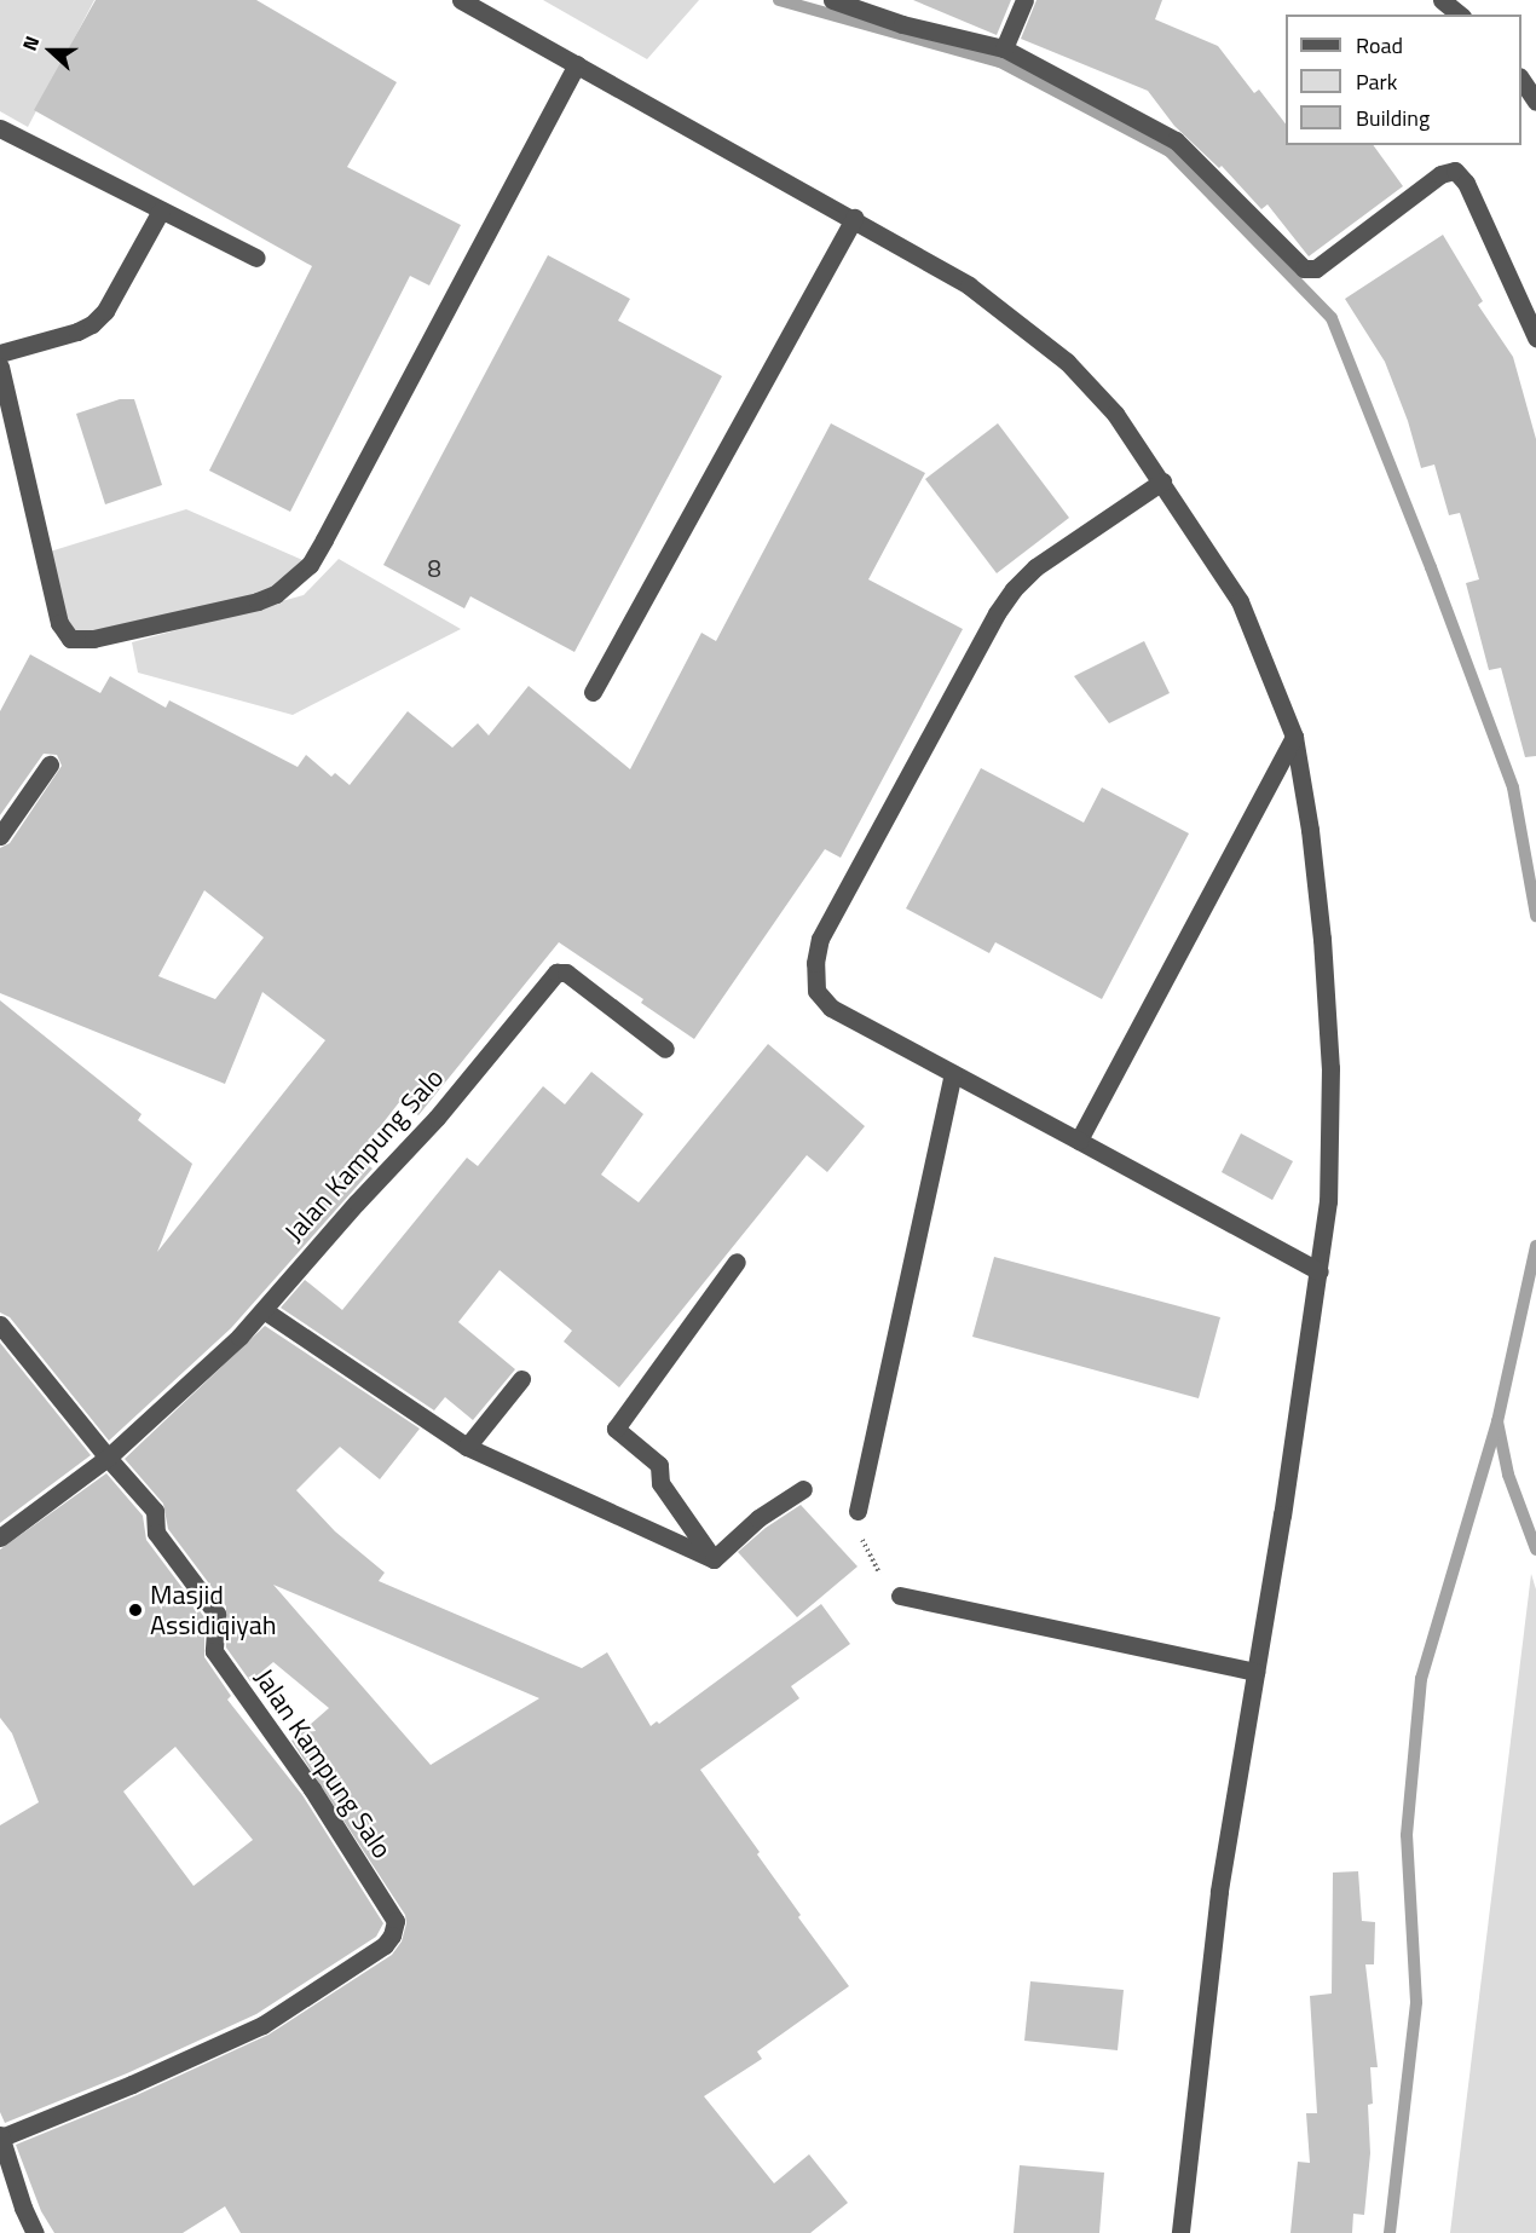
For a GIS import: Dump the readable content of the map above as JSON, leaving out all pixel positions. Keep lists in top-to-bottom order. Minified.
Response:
{"streets":{"street":["Jalan Kampung Salo"]},"places":["Masjid Assidiqiyah"],"house_numbers":["8"],"legend":["Road","Park","Building"],"north":"left"}
